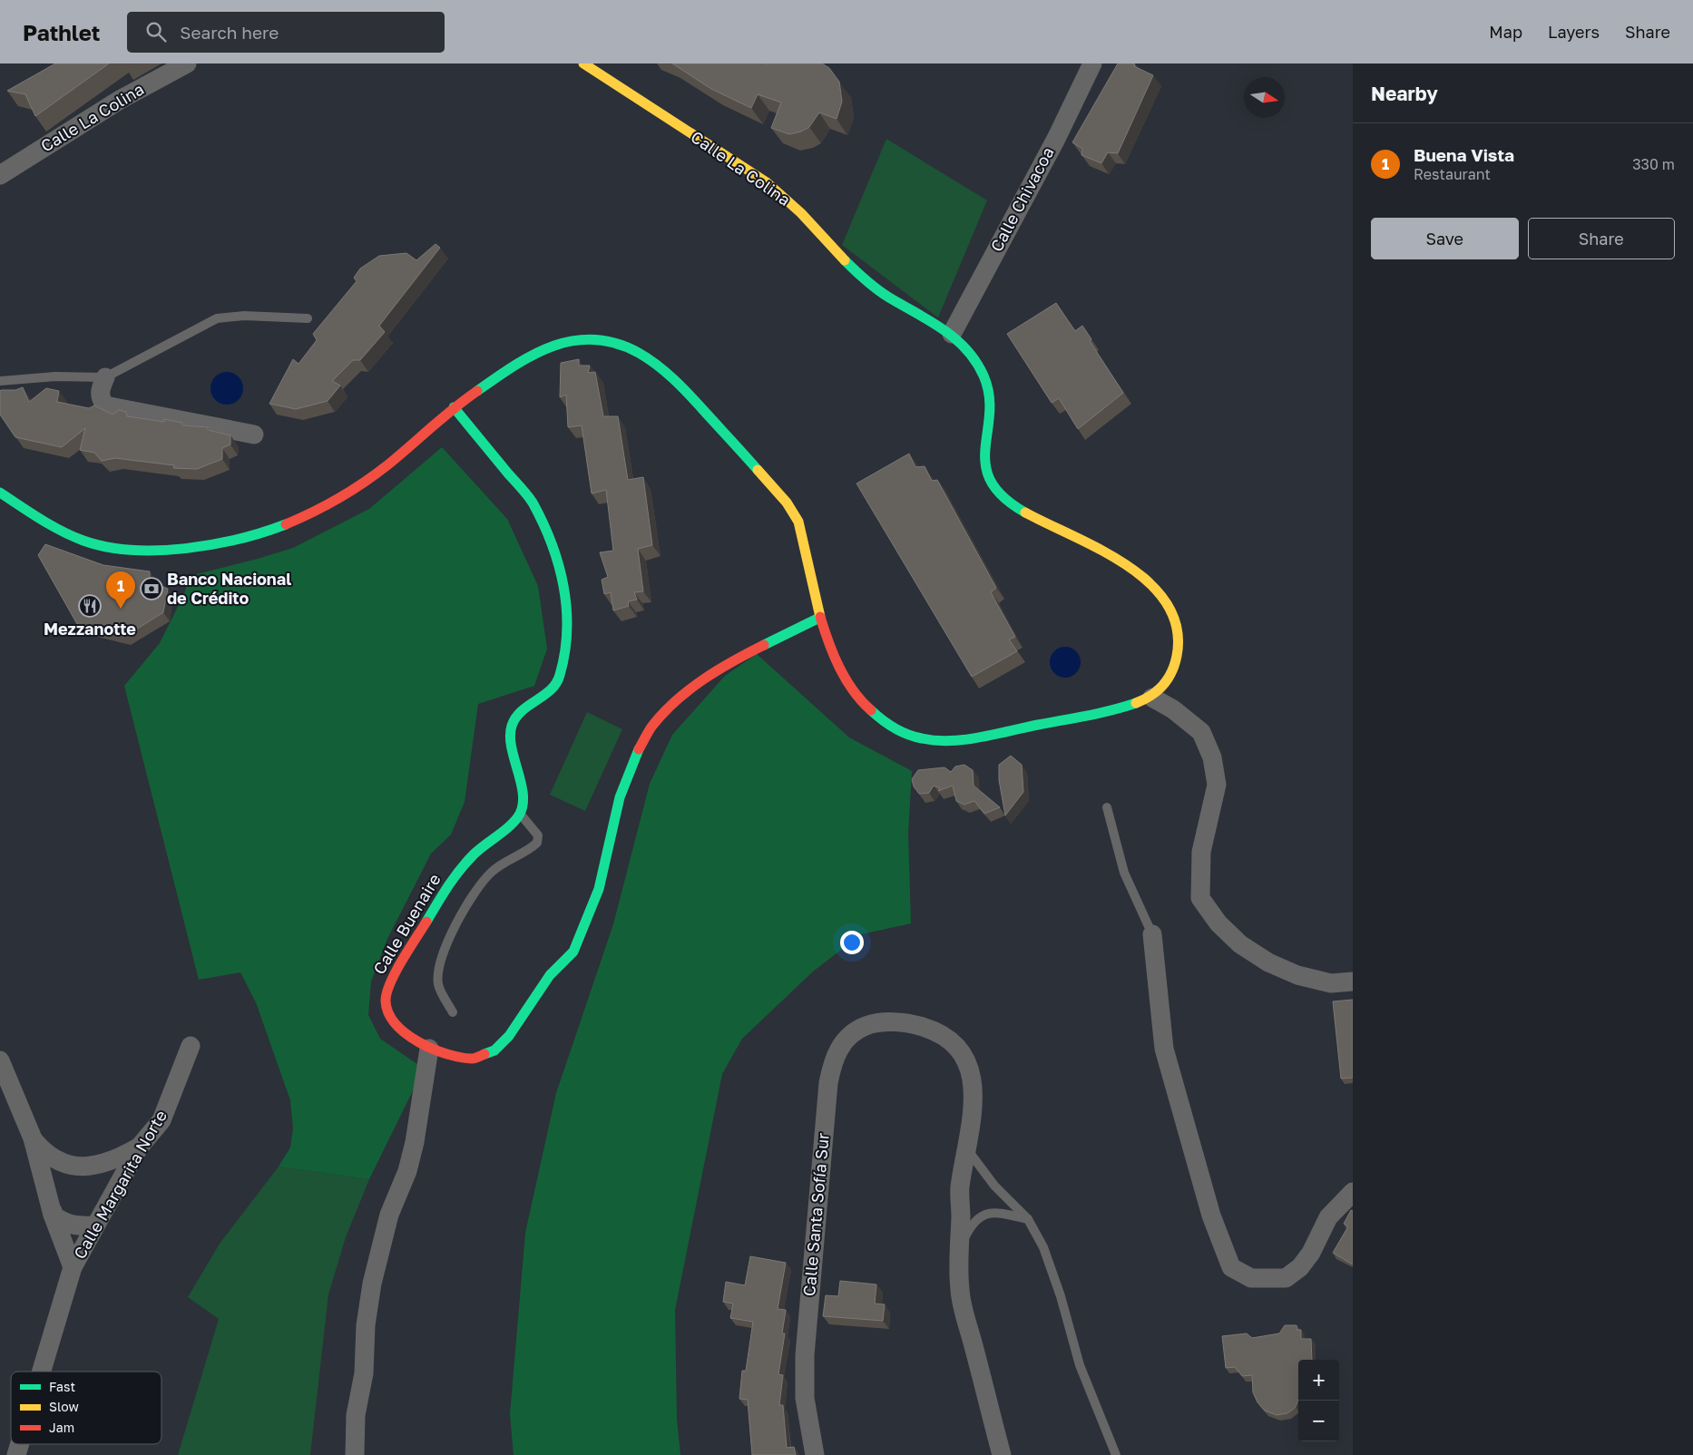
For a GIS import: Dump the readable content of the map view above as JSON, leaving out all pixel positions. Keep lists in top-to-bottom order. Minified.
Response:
{"streets":{"street":["Calle La Colina","Calle Chivacoa","Calle Buenaire","Calle Margarita Norte","Calle Santa Sofía Sur"]},"crossings":[["Calle La Colina","Calle Chivacoa"]],"places":{"bank":["Banco Nacional de Crédito"],"restaurant":["Mezzanotte"]},"legend":["Fast","Slow","Jam"],"north":"right","page":{"header":"Pathlet","search":"Search here","nav":["Map","Layers","Share"],"heading":"Nearby","list":[{"mark":"1","name":"Buena Vista","note":"Restaurant","value":"330 m"}],"buttons":["Save","Share"],"pins":"1","map_buttons":["+","−"]}}
